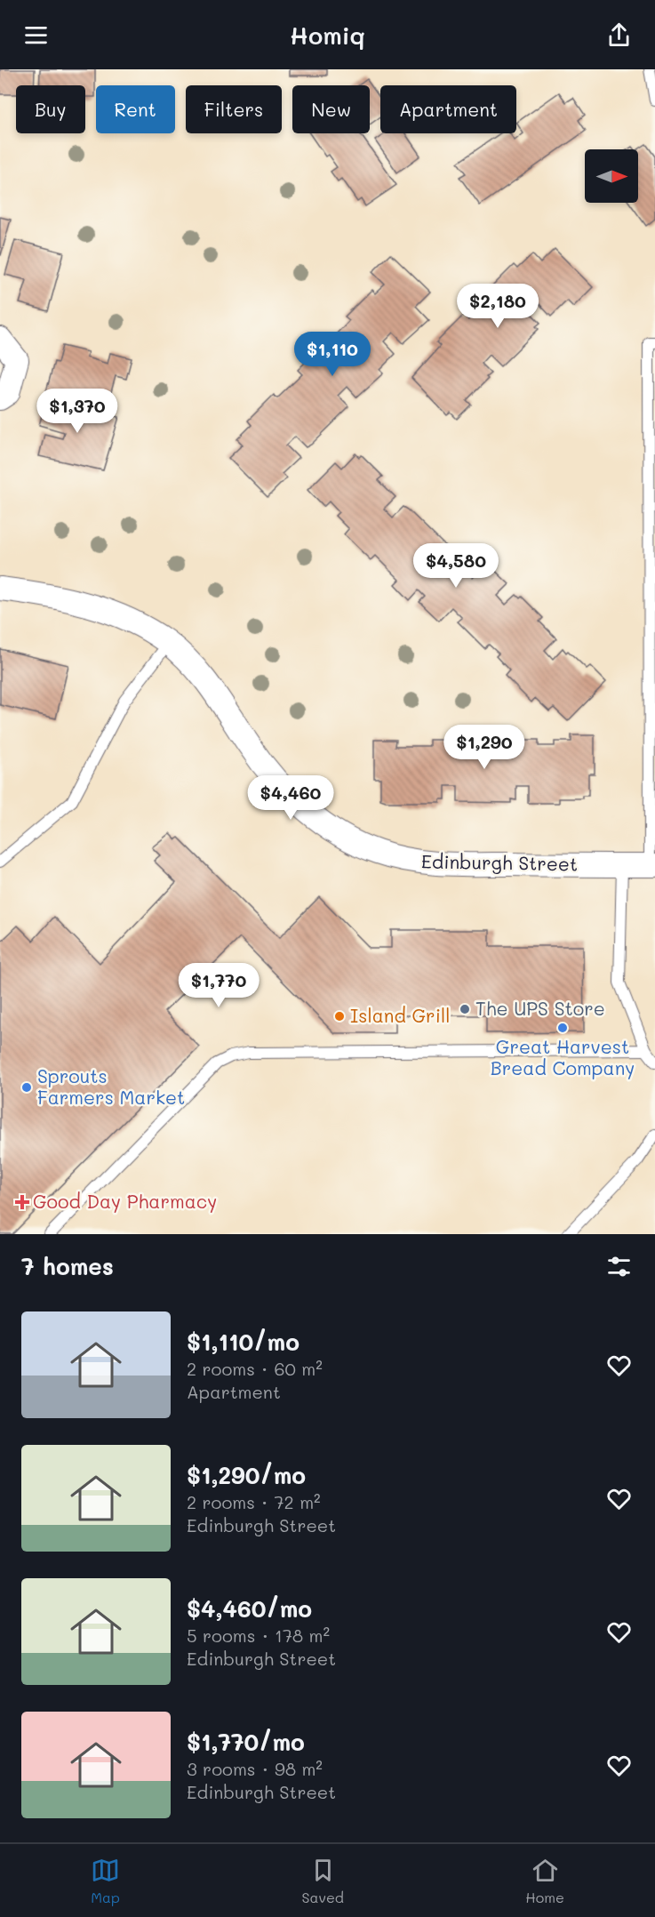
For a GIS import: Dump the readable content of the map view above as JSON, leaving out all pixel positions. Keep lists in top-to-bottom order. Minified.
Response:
{"streets":{"street":["Edinburgh Street"]},"places":{"other":["The UPS Store","Island Grill","Great Harvest Bread Company","Sprouts Farmers Market"],"health":["Good Day Pharmacy"]},"north":"right","page":{"header":"Homiq","chip":["Buy","Rent","Filters","New","Apartment"],"price":["$2,180","$1,110","$1,370","$4,580","$1,290","$4,460","$1,770"],"heading":"7 homes","list":[{"name":"$1,110/mo","note":"2 rooms · 60 m² · Apartment"},{"name":"$1,290/mo","note":"2 rooms · 72 m² · Edinburgh Street"},{"name":"$4,460/mo","note":"5 rooms · 178 m² · Edinburgh Street"},{"name":"$1,770/mo","note":"3 rooms · 98 m² · Edinburgh Street"}],"tabs":["Map","Saved","Home"]}}
